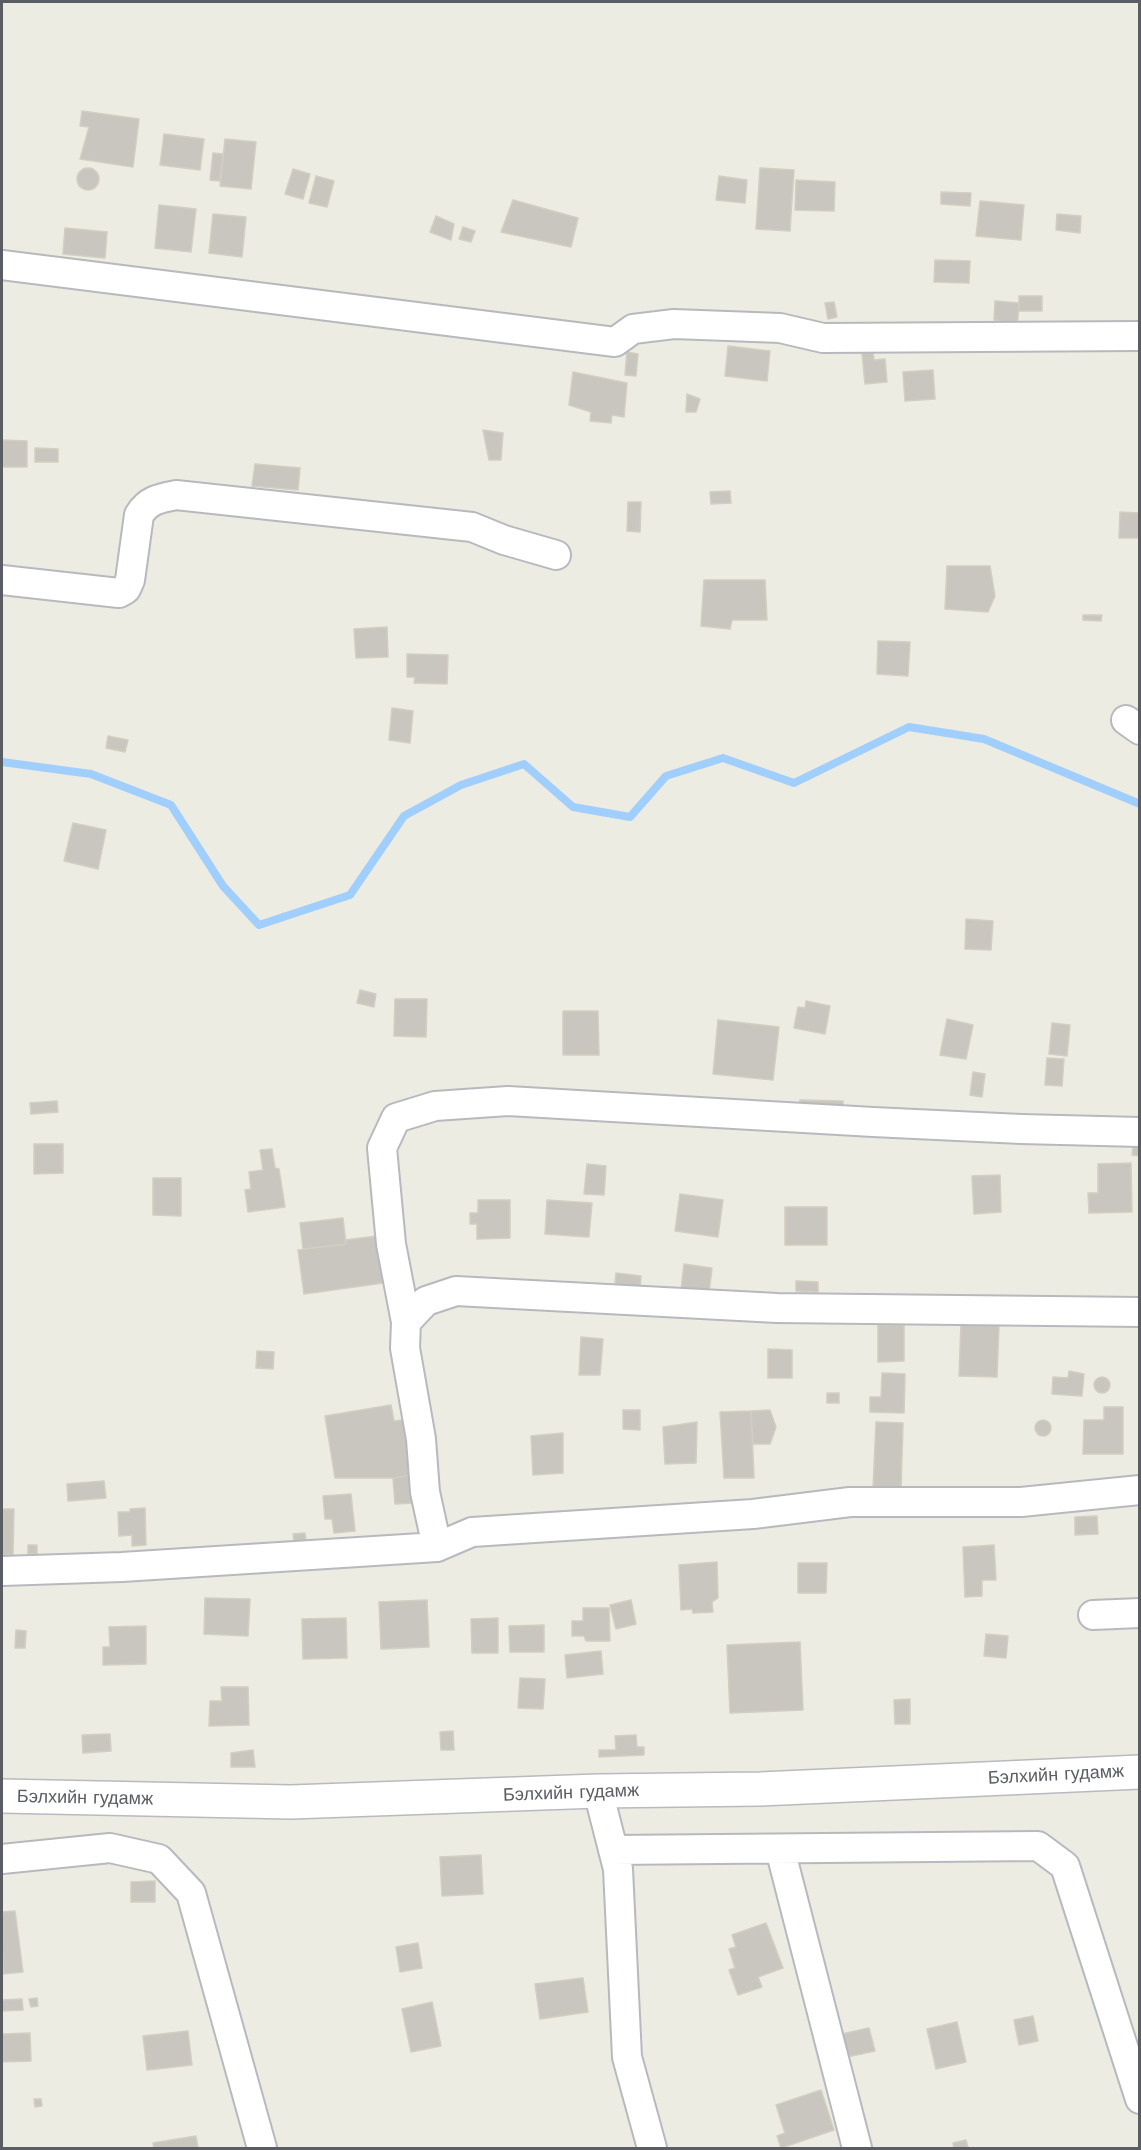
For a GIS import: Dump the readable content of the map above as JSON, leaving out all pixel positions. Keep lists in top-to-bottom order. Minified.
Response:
{"streets":{"main road":["Бэлхийн гудамж"]}}
